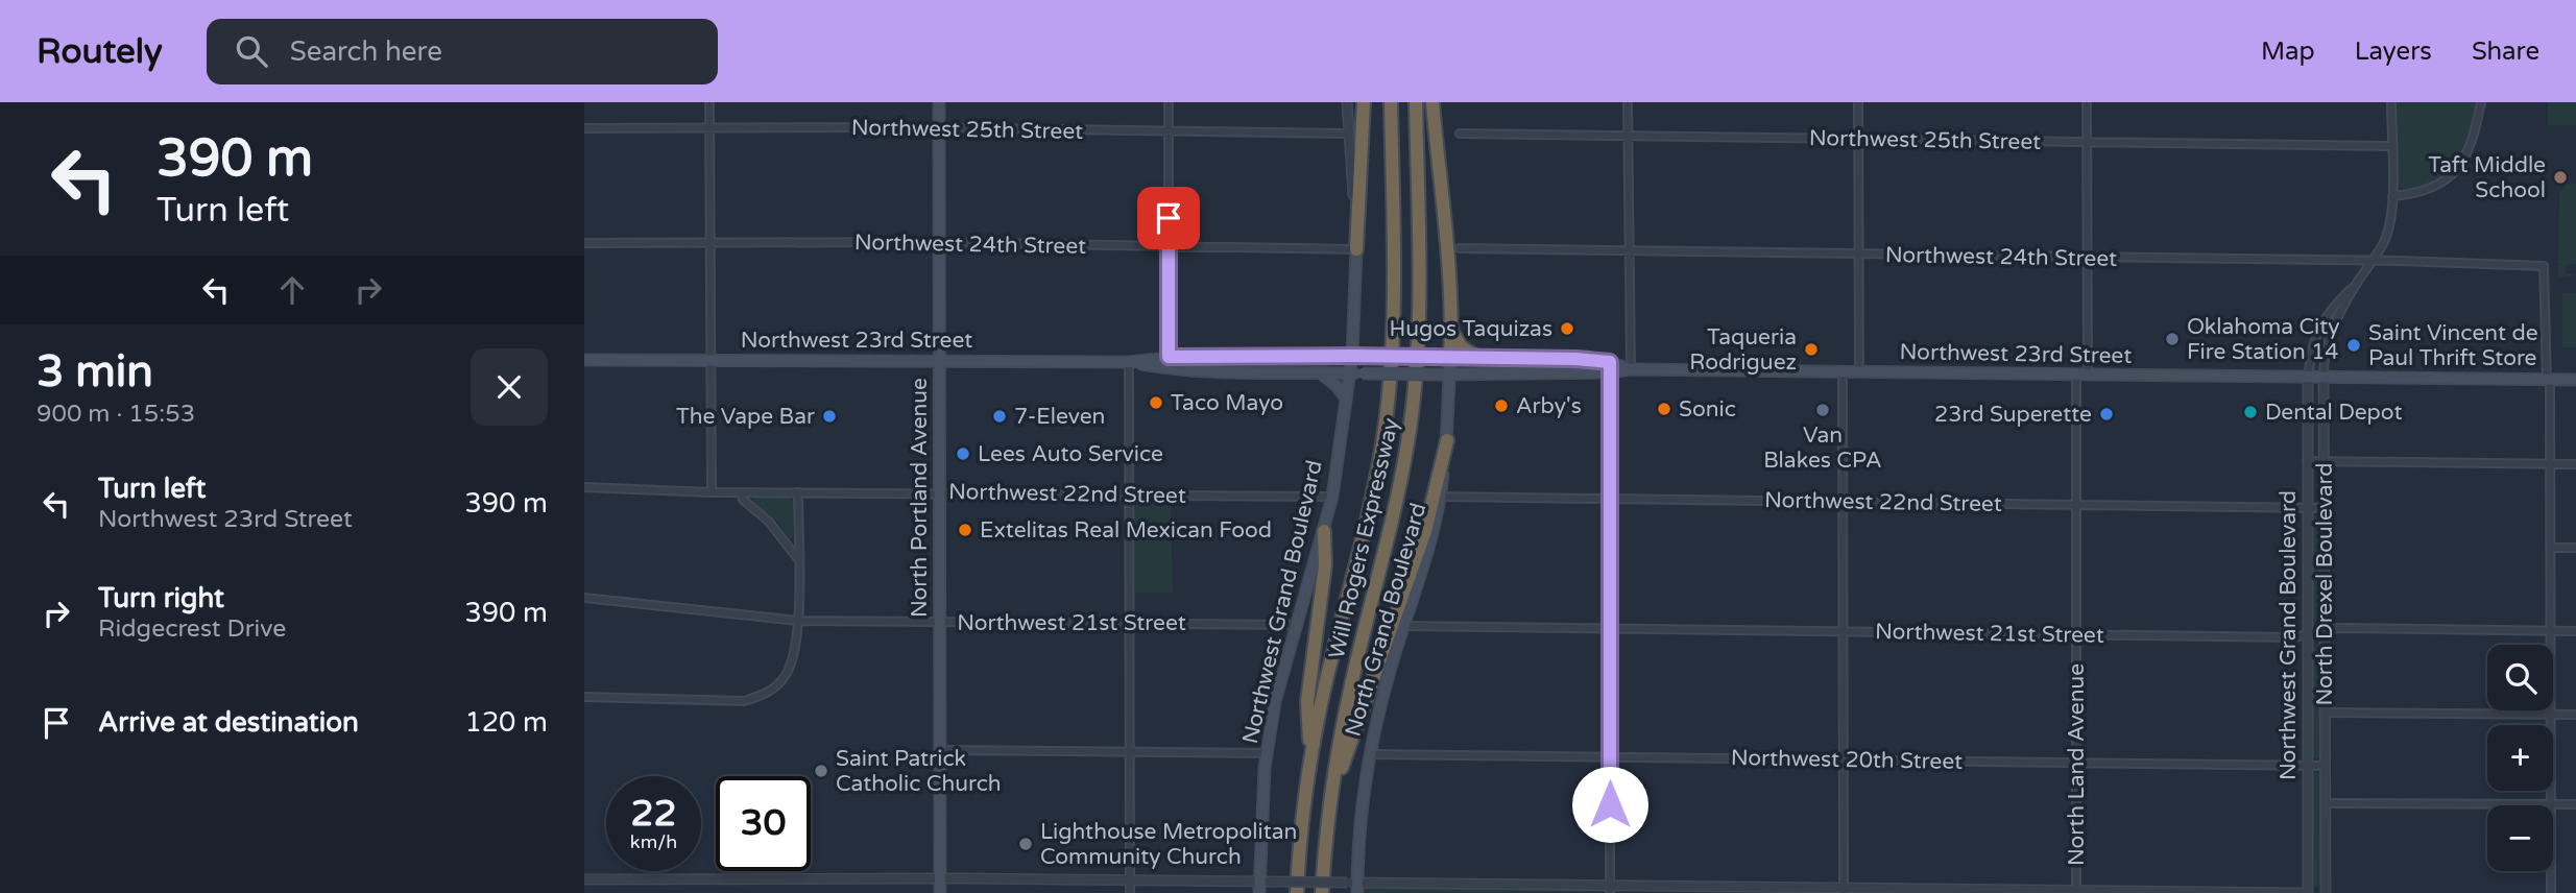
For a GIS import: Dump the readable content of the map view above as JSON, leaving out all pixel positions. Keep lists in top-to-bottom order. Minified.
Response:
{"streets":{"highway":["Will Rogers Expressway"],"main road":["Northwest 23rd Street","North Portland Avenue","Northwest Grand Boulevard","North Grand Boulevard"],"street":["Northwest 25th Street","Northwest 24th Street","Northwest 22nd Street","North Drexel Boulevard","Northwest 21st Street","Northwest 20th Street","North Land Avenue"]},"crossings":[["Northwest 25th Street","North Portland Avenue"],["Northwest 25th Street","North Drexel Boulevard"],["Northwest 25th Street","Northwest Grand Boulevard"],["Northwest 24th Street","Northwest 23rd Street"],["Northwest 24th Street","North Portland Avenue"],["Northwest 24th Street","North Drexel Boulevard"],["Northwest 24th Street","Northwest Grand Boulevard"],["Northwest 23rd Street","North Portland Avenue"],["Northwest 23rd Street","North Drexel Boulevard"],["Northwest 23rd Street","Northwest Grand Boulevard"],["Northwest 23rd Street","North Grand Boulevard"],["Northwest 23rd Street","North Land Avenue"],["Northwest 22nd Street","North Portland Avenue"],["Northwest 22nd Street","North Drexel Boulevard"],["Northwest 22nd Street","Northwest Grand Boulevard"],["Northwest 22nd Street","North Grand Boulevard"],["Northwest 22nd Street","North Land Avenue"],["North Portland Avenue","Northwest 21st Street"],["North Drexel Boulevard","Northwest Grand Boulevard"],["North Drexel Boulevard","Northwest 21st Street"],["North Drexel Boulevard","Northwest 20th Street"],["Northwest Grand Boulevard","Northwest 21st Street"],["Northwest Grand Boulevard","Northwest 20th Street"],["North Grand Boulevard","Northwest 21st Street"],["North Grand Boulevard","Northwest 20th Street"],["Northwest 21st Street","North Land Avenue"],["Northwest 20th Street","North Land Avenue"]],"places":["Taft Middle School","Hugos Taquizas","Oklahoma City Fire Station 14","Saint Vincent de Paul Thrift Store","Taqueria Rodriguez","Taco Mayo","Arby's","Sonic","Van Blakes CPA","Dental Depot","23rd Superette","The Vape Bar","7-Eleven","Lees Auto Service","Extelitas Real Mexican Food","Saint Patrick Catholic Church","Lighthouse Metropolitan Community Church"],"page":{"header":"Routely","search":"Search here","nav":["Map","Layers","Share"],"turn":["390 m","Turn left"],"heading":["3 min","900 m · 15:53"],"list":[{"name":"Turn left","note":"Northwest 23rd Street","value":"390 m"},{"name":"Turn right","note":"Ridgecrest Drive","value":"390 m"},{"name":"Arrive at destination","value":"120 m"}],"map_buttons":["+","−"],"speed":"22 km/h","limit":"30"}}
